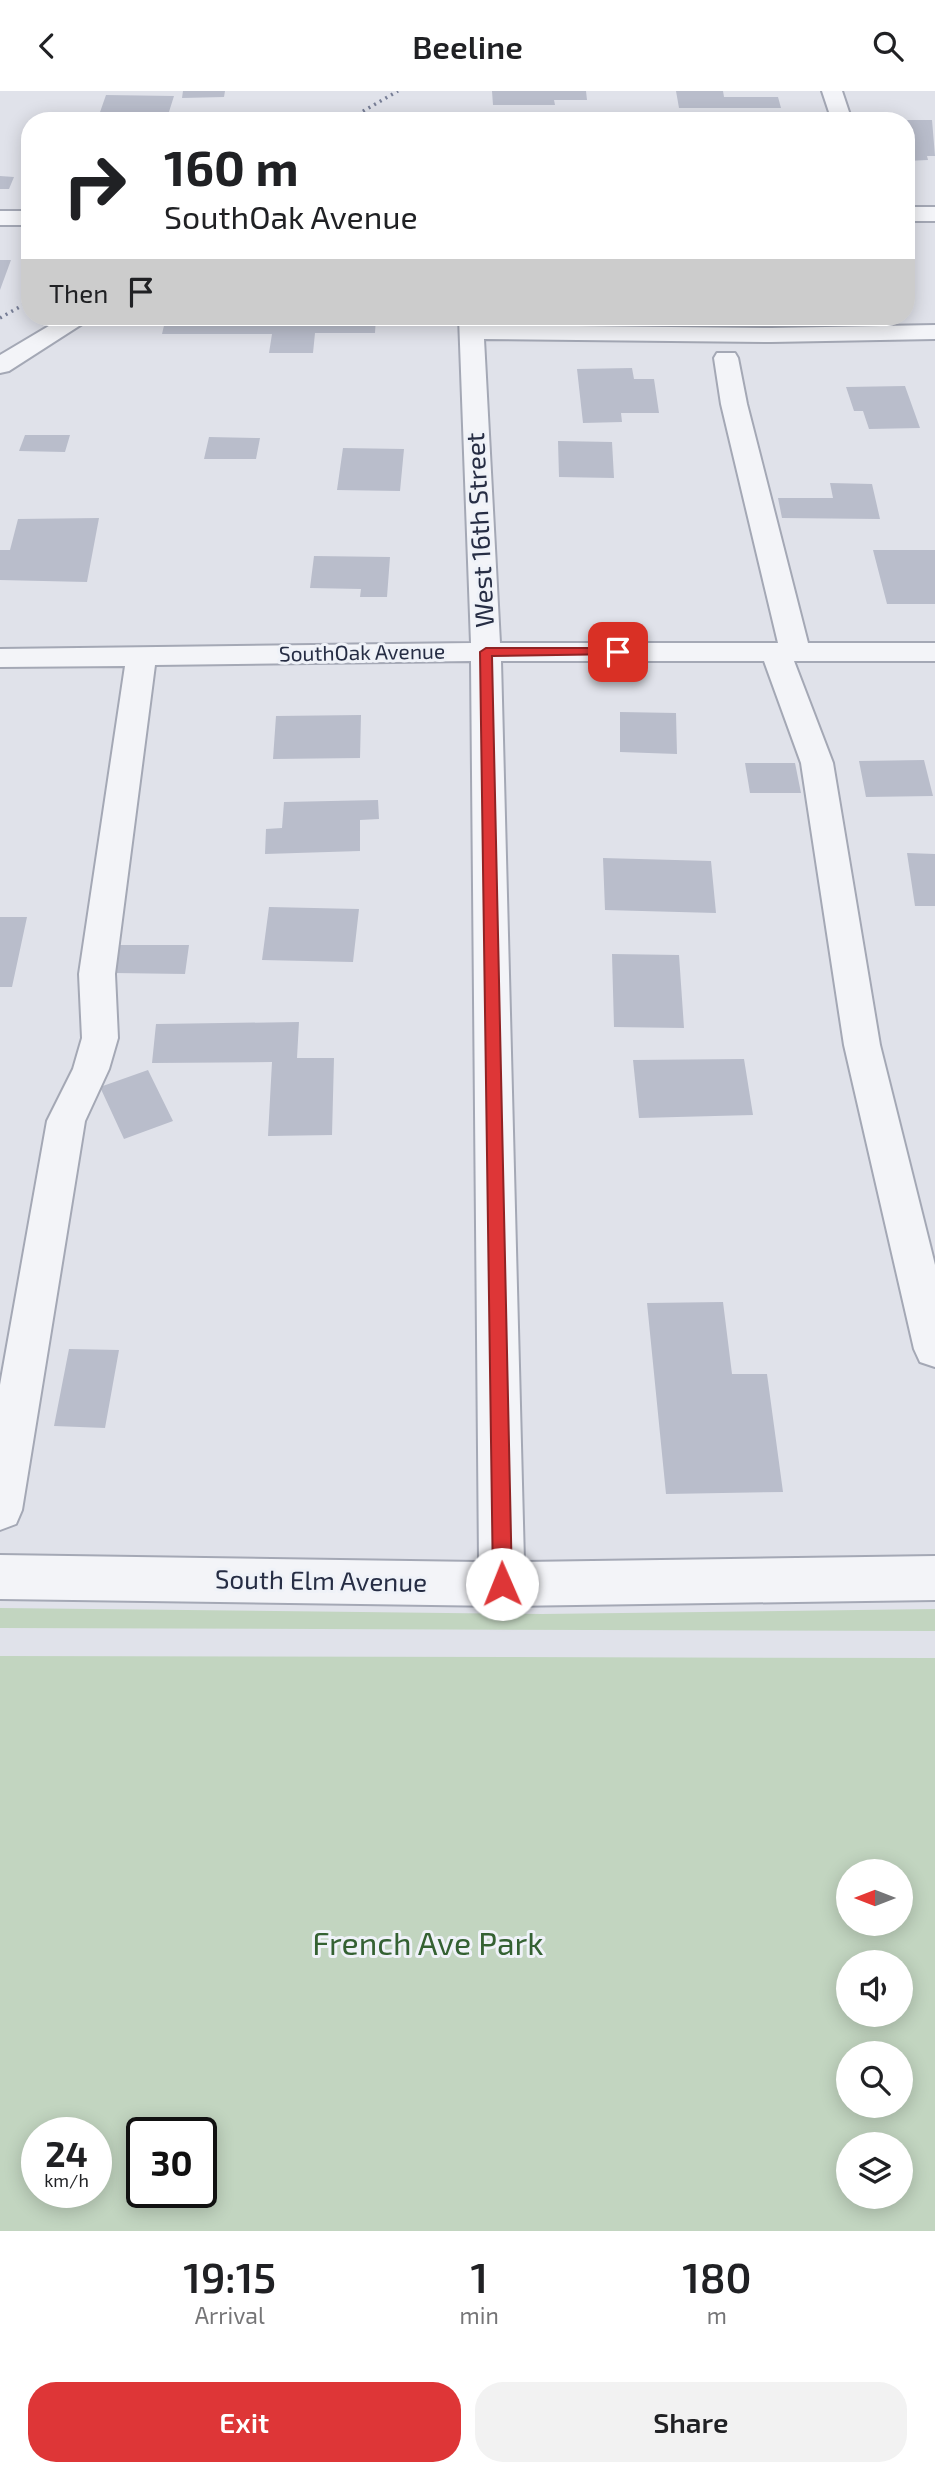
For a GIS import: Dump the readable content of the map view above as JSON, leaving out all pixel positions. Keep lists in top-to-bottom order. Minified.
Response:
{"streets":{"street":["West 16th Street","SouthOak Avenue","South Elm Avenue"]},"crossings":[["West 16th Street","SouthOak Avenue"],["West 16th Street","South Elm Avenue"]],"parks":["French Ave Park"],"north":"left","page":{"header":"Beeline","turn":["160 m","SouthOak Avenue"],"then":"Then","speed":"24 km/h","limit":"30","eta":["19:15","Arrival","1","min","180","m"],"buttons":["Exit","Share"]}}
